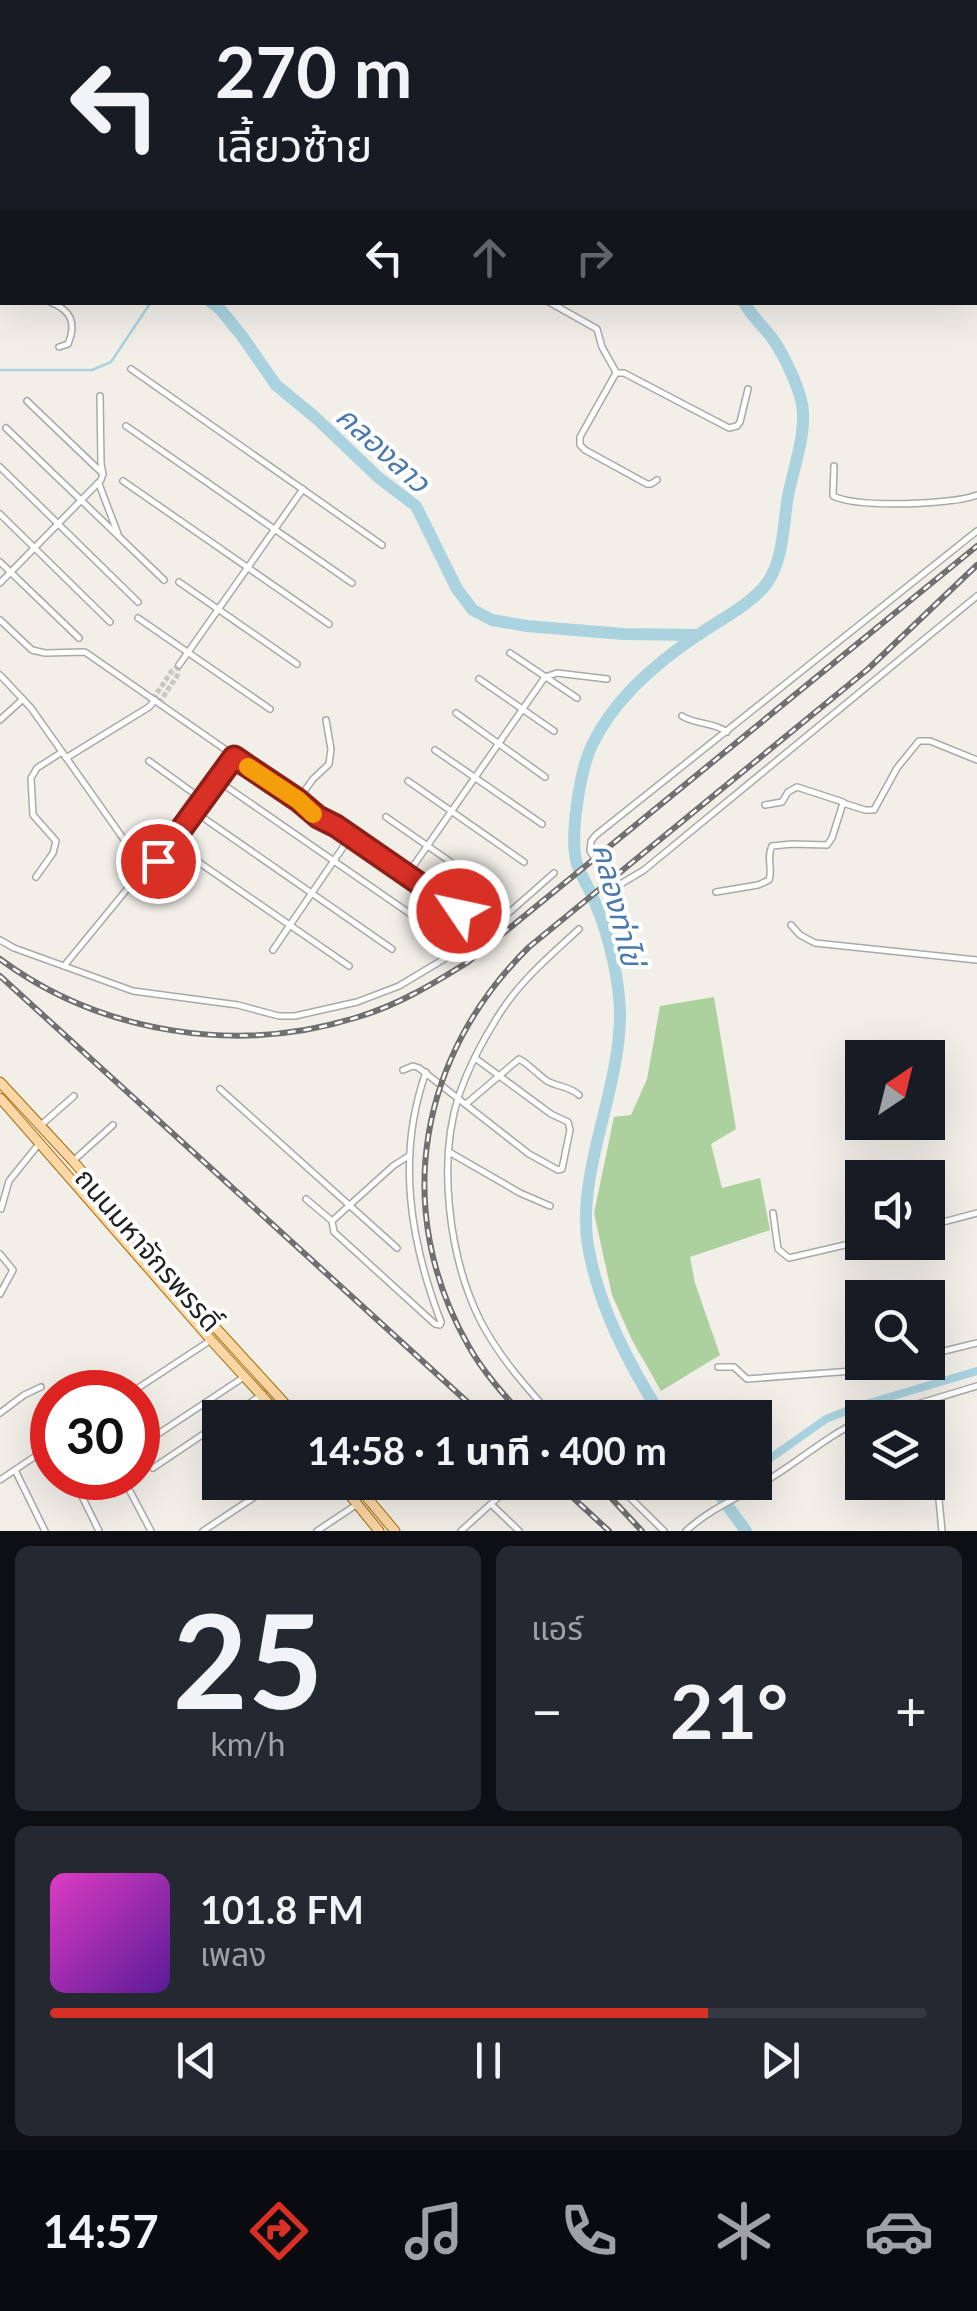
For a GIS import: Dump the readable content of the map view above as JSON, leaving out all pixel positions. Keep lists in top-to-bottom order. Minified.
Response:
{"streets":{"main road":["ถนนมหาจักรพรรดิ์"]},"water":["คลองลาว","คลองท่าไข่"],"north":"top right","page":{"turn":["270 m","เลี้ยวซ้าย"],"limit":"30","trip":"14:58 · 1 นาที · 400 m","tile":[["25","km/h"],"แอร์"],"heat":["−","21°","+"],"song":["101.8 FM","เพลง"],"tabs":"14:57"}}
